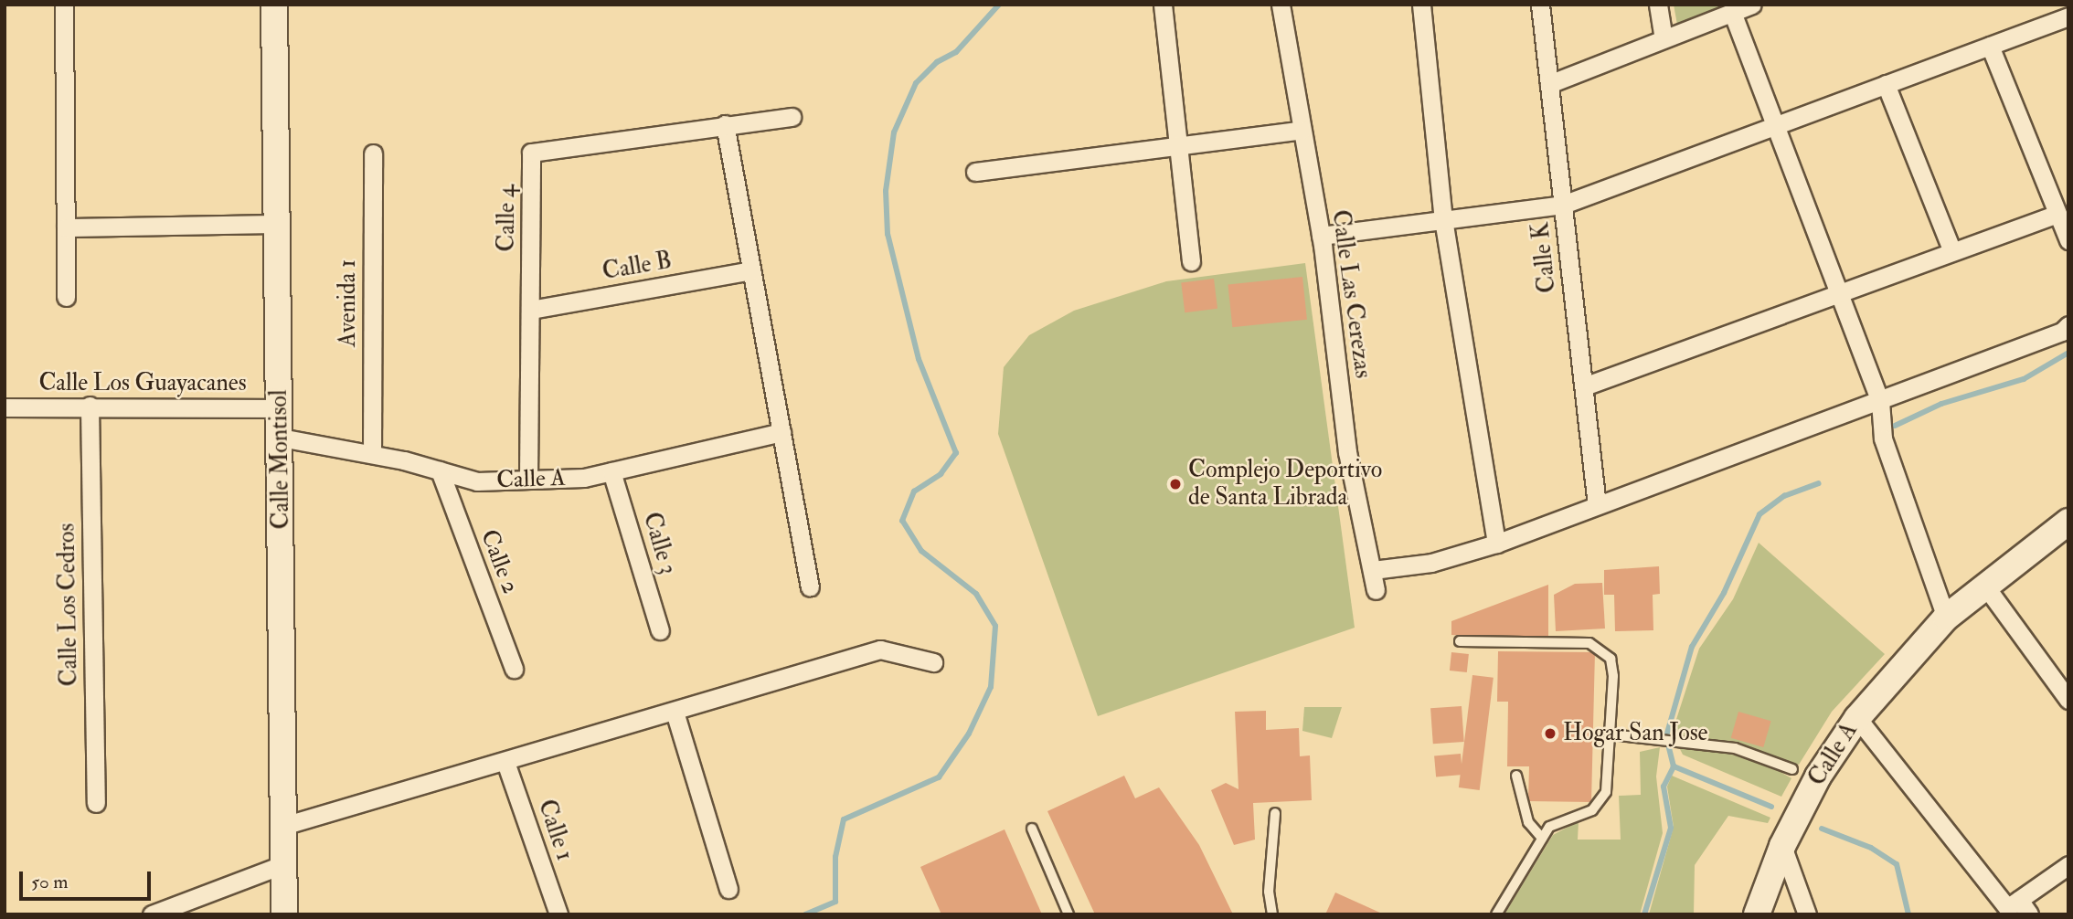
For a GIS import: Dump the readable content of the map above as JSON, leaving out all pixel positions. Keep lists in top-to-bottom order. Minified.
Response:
{"streets":{"street":["Calle 4","Calle K","Calle B","Calle Las Cerezas","Avenida 1","Calle Los Guayacanes","Calle Montisol","Calle A","Calle 3","Calle 2","Calle Los Cedros","Calle 1"]},"crossings":[["Calle 4","Calle B"],["Calle 4","Calle A"],["Avenida 1","Calle A"],["Calle Los Guayacanes","Calle Montisol"],["Calle Los Guayacanes","Calle Los Cedros"],["Calle Montisol","Calle A"],["Calle A","Calle 3"],["Calle A","Calle 2"]],"places":["Complejo Deportivo de Santa Librada","Hogar San Jose"],"scale_bar":"50 m"}
